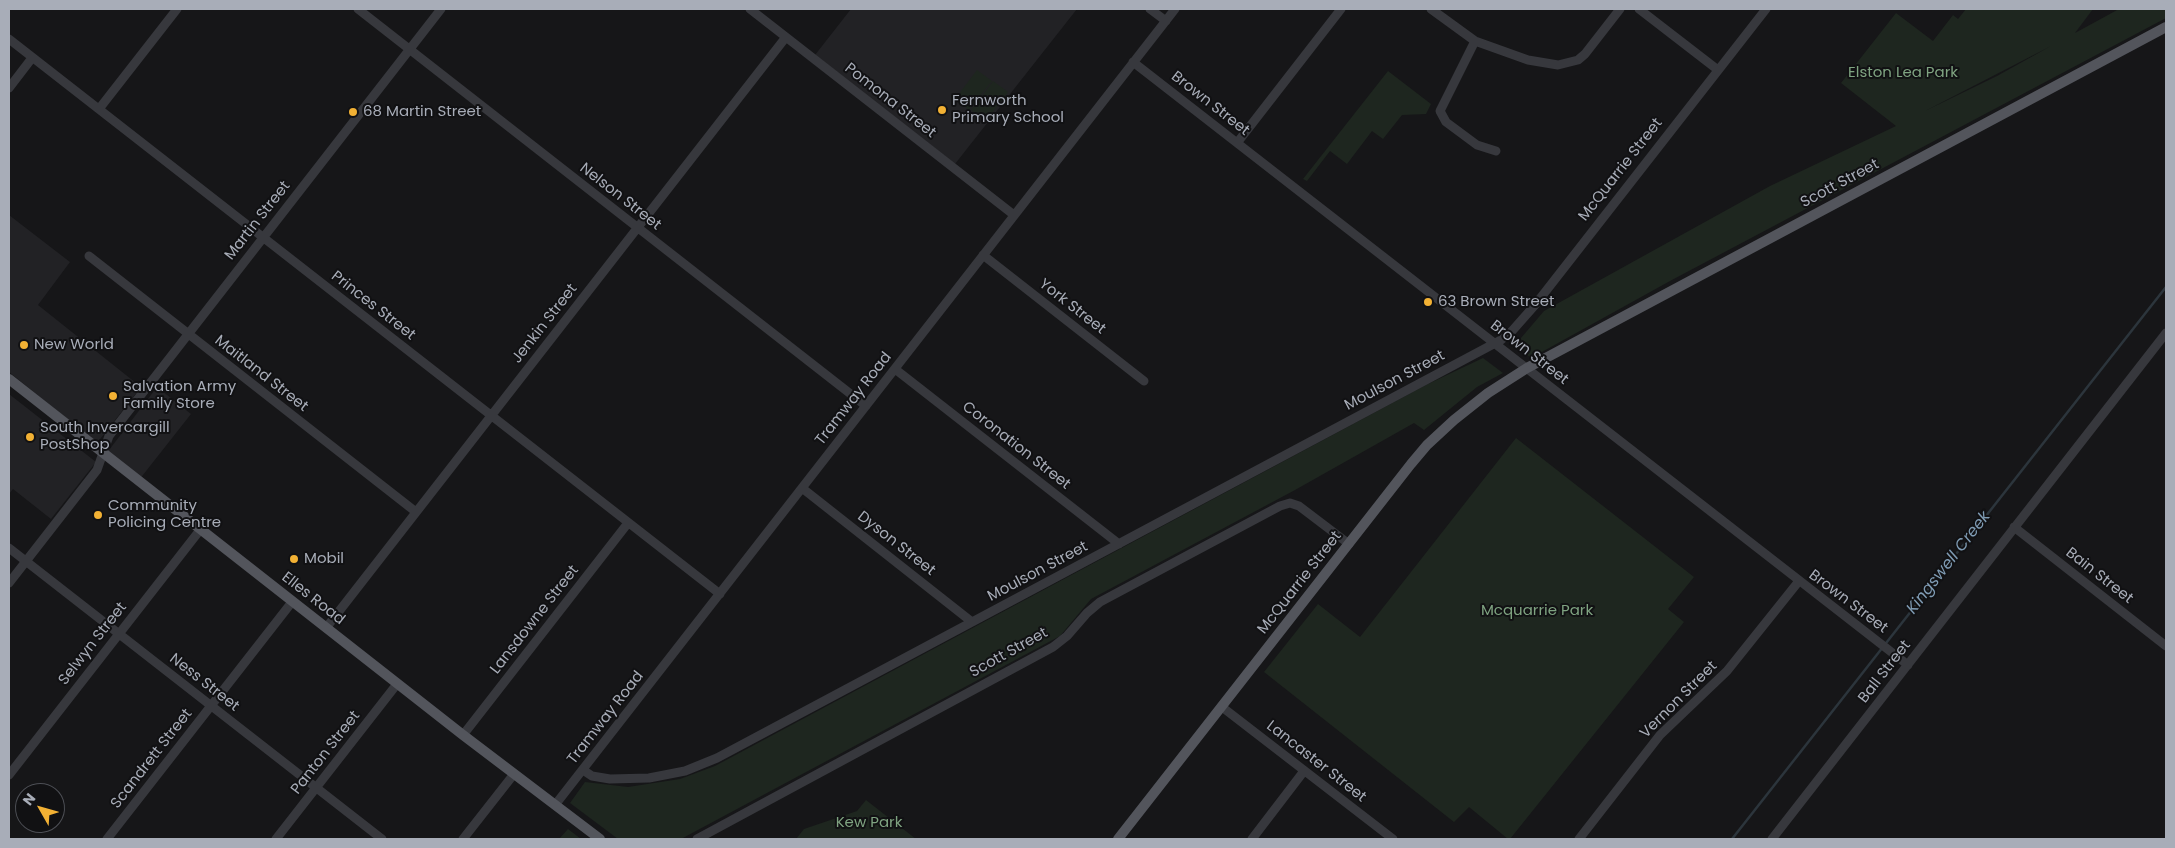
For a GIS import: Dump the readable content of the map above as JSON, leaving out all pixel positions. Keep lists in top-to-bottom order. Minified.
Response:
{"streets":{"main road":["McQuarrie Street","Scott Street","Elles Road"],"street":["Pomona Street","Brown Street","Nelson Street","Martin Street","Princes Street","York Street","Jenkin Street","Maitland Street","Moulson Street","Tramway Road","Coronation Street","Dyson Street","Bain Street","Lansdowne Street","Selwyn Street","Ball Street","Ness Street","Vernon Street","Panton Street","Scandrett Street","Lancaster Street"]},"crossings":[["Pomona Street","Jenkin Street"],["Pomona Street","Tramway Road"],["Brown Street","McQuarrie Street"],["Brown Street","Scott Street"],["Brown Street","Moulson Street"],["Brown Street","Tramway Road"],["Brown Street","Ball Street"],["Brown Street","Vernon Street"],["McQuarrie Street","Scott Street"],["McQuarrie Street","Moulson Street"],["McQuarrie Street","Lancaster Street"],["Nelson Street","Martin Street"],["Nelson Street","Jenkin Street"],["Nelson Street","Tramway Road"],["Martin Street","Princes Street"],["Martin Street","Maitland Street"],["Martin Street","Elles Road"],["Martin Street","Ness Street"],["Princes Street","Jenkin Street"],["Princes Street","Tramway Road"],["Princes Street","Lansdowne Street"],["York Street","Tramway Road"],["Jenkin Street","Maitland Street"],["Jenkin Street","Elles Road"],["Moulson Street","Tramway Road"],["Moulson Street","Coronation Street"],["Moulson Street","Dyson Street"],["Tramway Road","Coronation Street"],["Tramway Road","Dyson Street"],["Tramway Road","Elles Road"],["Bain Street","Ball Street"],["Elles Road","Lansdowne Street"],["Elles Road","Selwyn Street"],["Elles Road","Panton Street"],["Elles Road","Scandrett Street"],["Selwyn Street","Ness Street"],["Ness Street","Panton Street"],["Ness Street","Scandrett Street"]],"water":["Kingswell Creek"],"parks":["Elston Lea Park","Mcquarrie Park","Kew Park"],"places":["Fernworth Primary School","68 Martin Street","63 Brown Street","New World","Salvation Army Family Store","South Invercargill PostShop","Community Policing Centre","Mobil"],"north":"top left"}
